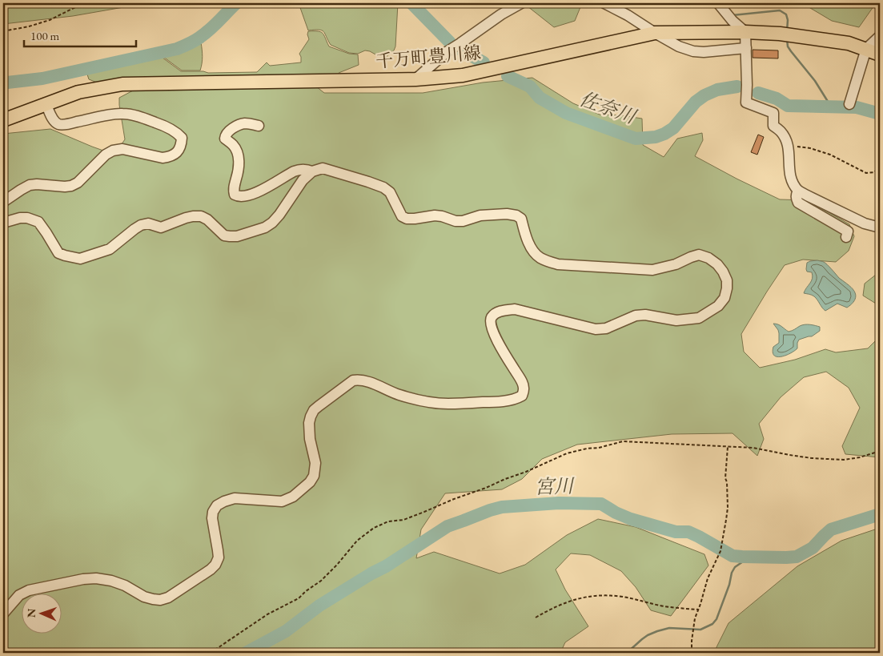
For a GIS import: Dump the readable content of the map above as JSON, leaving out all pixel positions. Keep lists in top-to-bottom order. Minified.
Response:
{"streets":{"main road":["千万町豊川線"]},"water":["佐奈川","宮川"],"scale_bar":"100 m","north":"left"}
